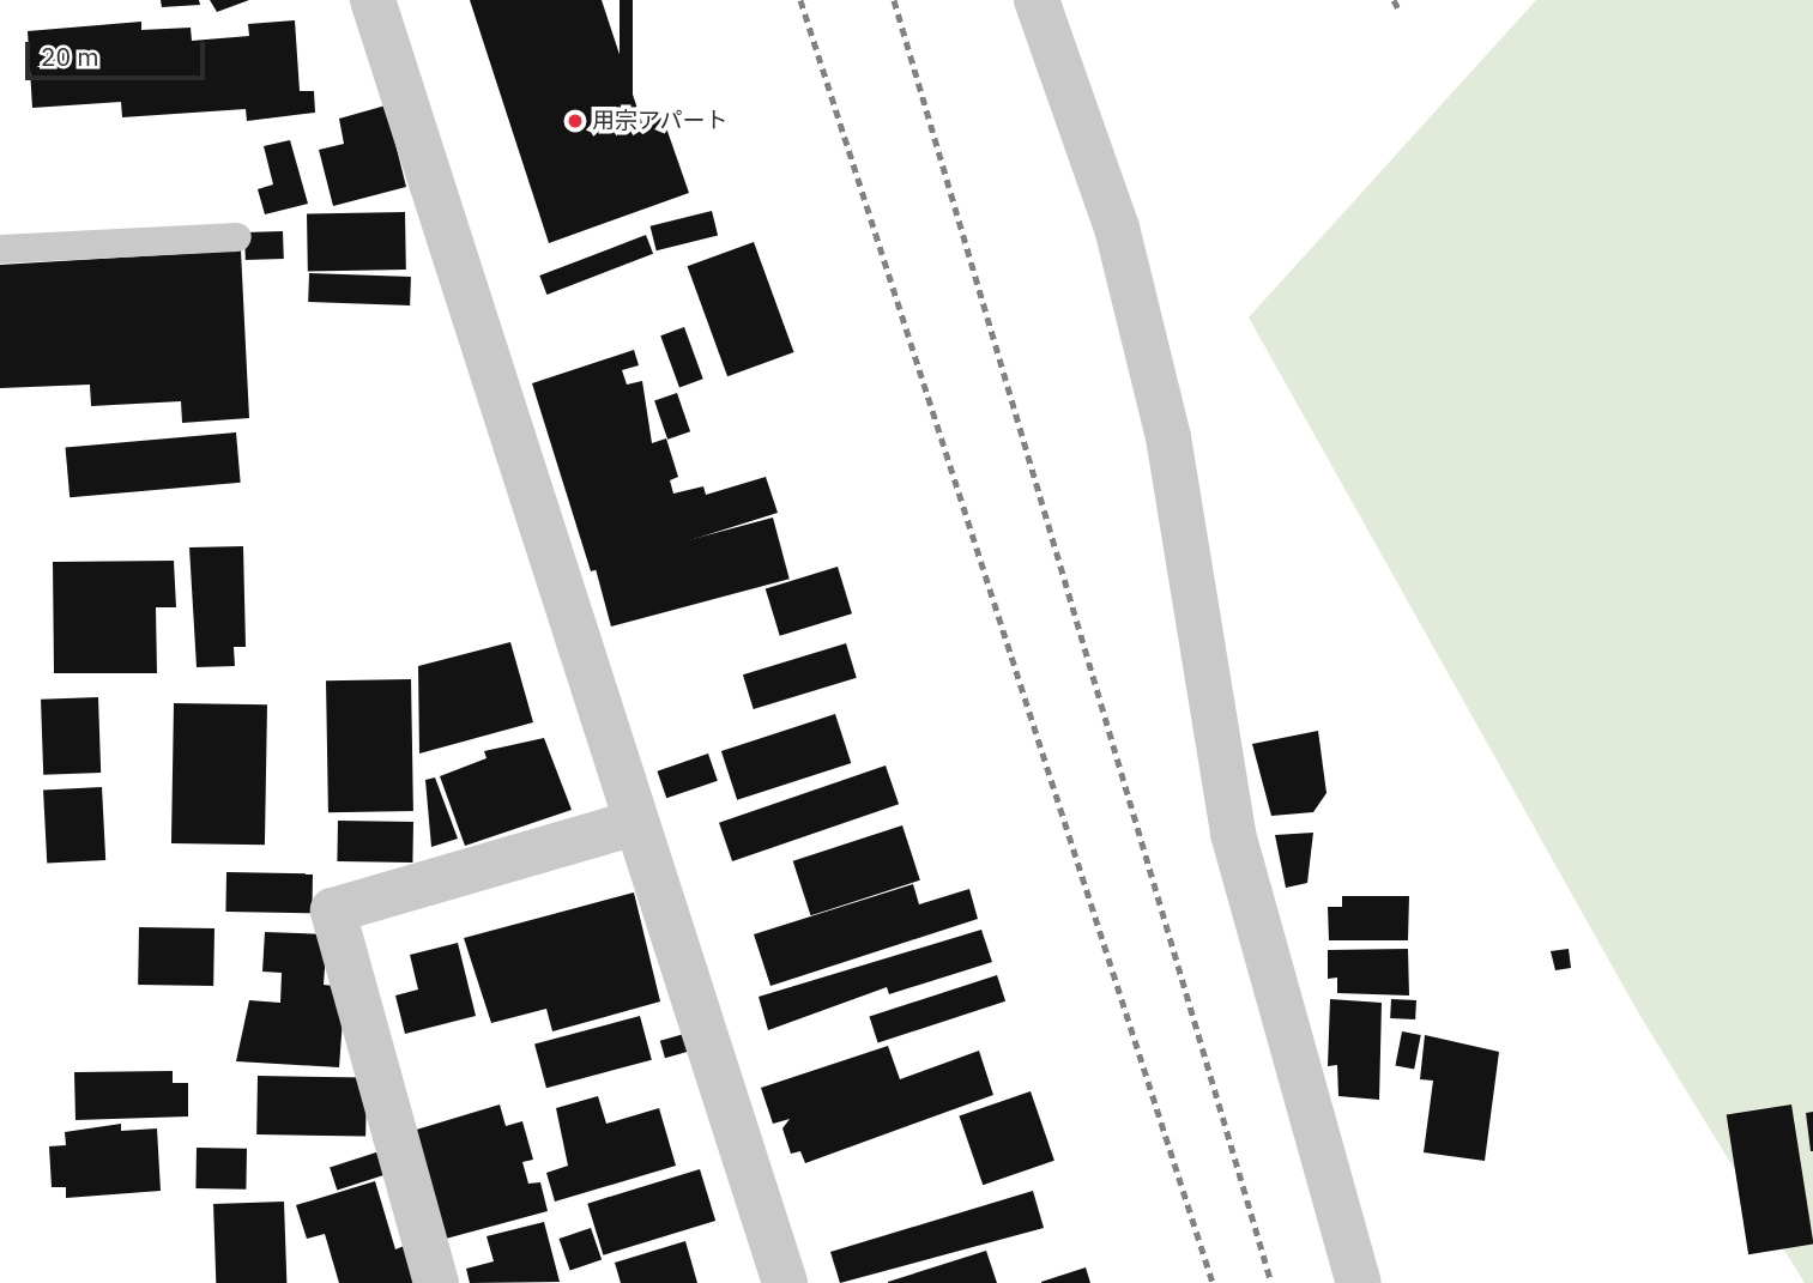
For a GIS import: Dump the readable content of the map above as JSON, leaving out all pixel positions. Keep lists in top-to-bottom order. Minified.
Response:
{"places":["用宗アパート"],"scale_bar":"20 m"}
